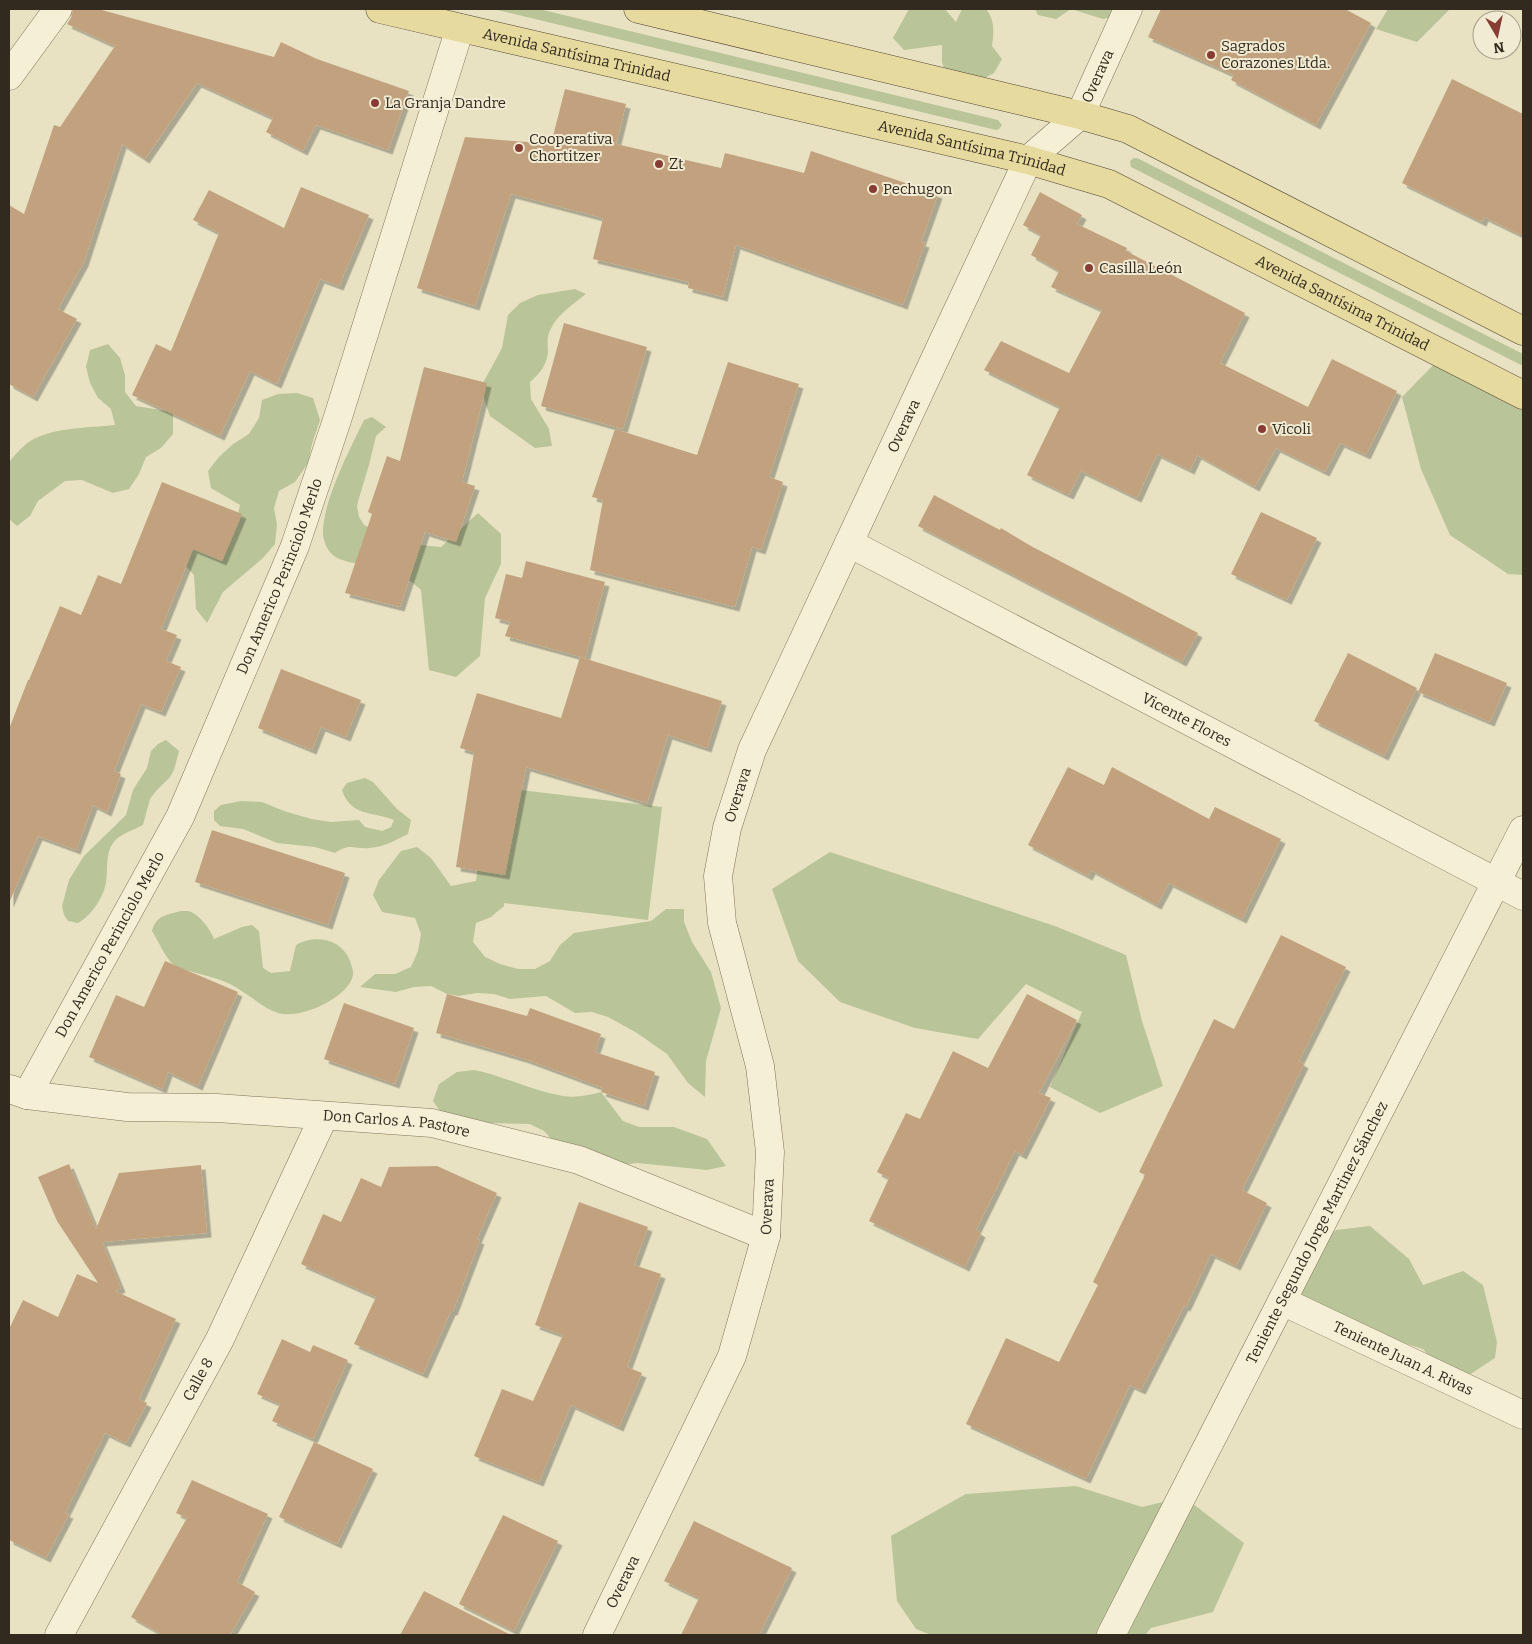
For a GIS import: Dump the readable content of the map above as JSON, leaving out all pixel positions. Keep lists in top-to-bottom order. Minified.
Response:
{"streets":{"main road":["Avenida Santísima Trinidad"],"street":["Overava","Don Americo Perinciolo Merlo","Vicente Flores","Don Carlos A. Pastore","Teniente Segundo Jorge Martinez Sánchez","Teniente Juan A. Rivas","Calle 8"]},"crossings":[["Avenida Santísima Trinidad","Overava"],["Avenida Santísima Trinidad","Don Americo Perinciolo Merlo"],["Overava","Vicente Flores"],["Overava","Don Carlos A. Pastore"],["Don Americo Perinciolo Merlo","Don Carlos A. Pastore"],["Vicente Flores","Teniente Segundo Jorge Martinez Sánchez"],["Don Carlos A. Pastore","Calle 8"],["Teniente Segundo Jorge Martinez Sánchez","Teniente Juan A. Rivas"]],"places":["Sagrados Corazones Ltda.","La Granja Dandre","Cooperativa Chortitzer","Zt","Pechugon","Casilla León","Vicoli"],"north":"bottom"}
